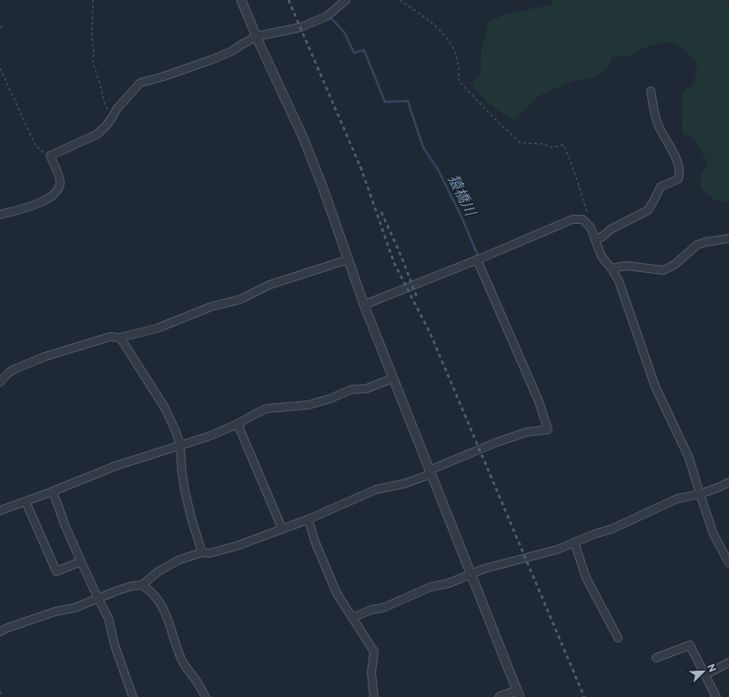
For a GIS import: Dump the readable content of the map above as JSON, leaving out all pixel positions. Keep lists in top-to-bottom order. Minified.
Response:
{"water":["猿橋川"],"north":"top right"}
